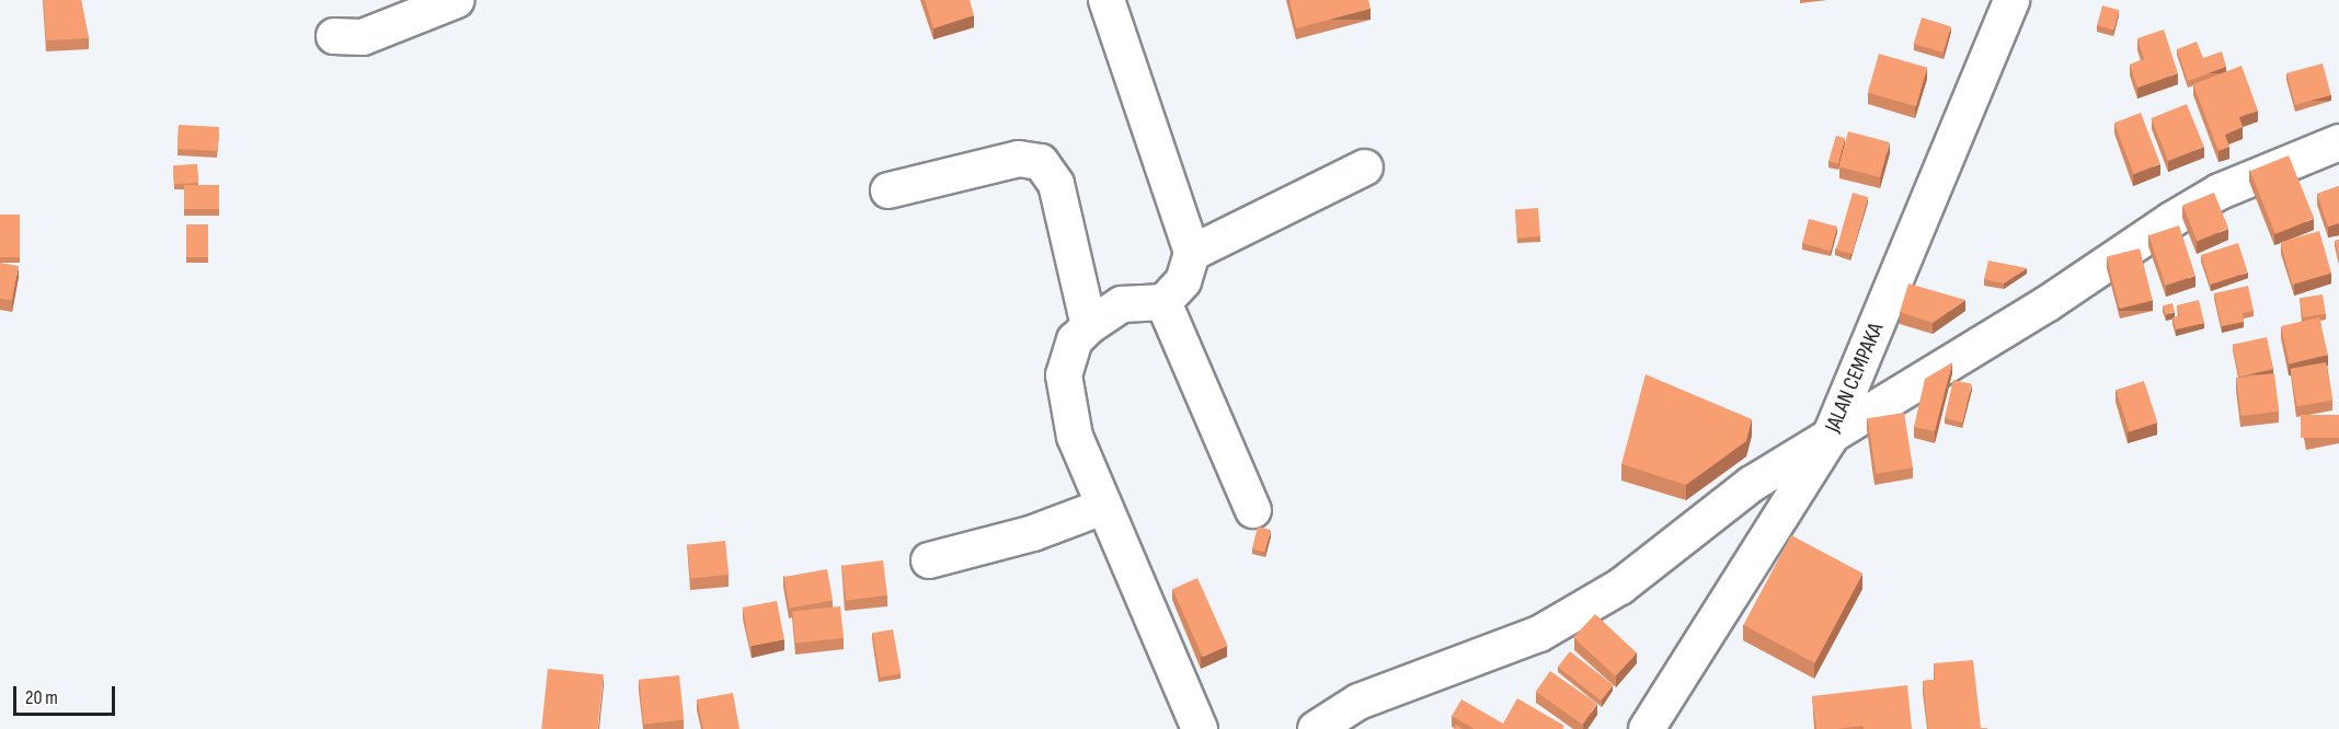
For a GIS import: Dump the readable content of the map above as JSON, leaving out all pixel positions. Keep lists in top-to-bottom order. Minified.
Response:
{"streets":{"street":["JALAN CEMPAKA"]},"scale_bar":"20 m"}
